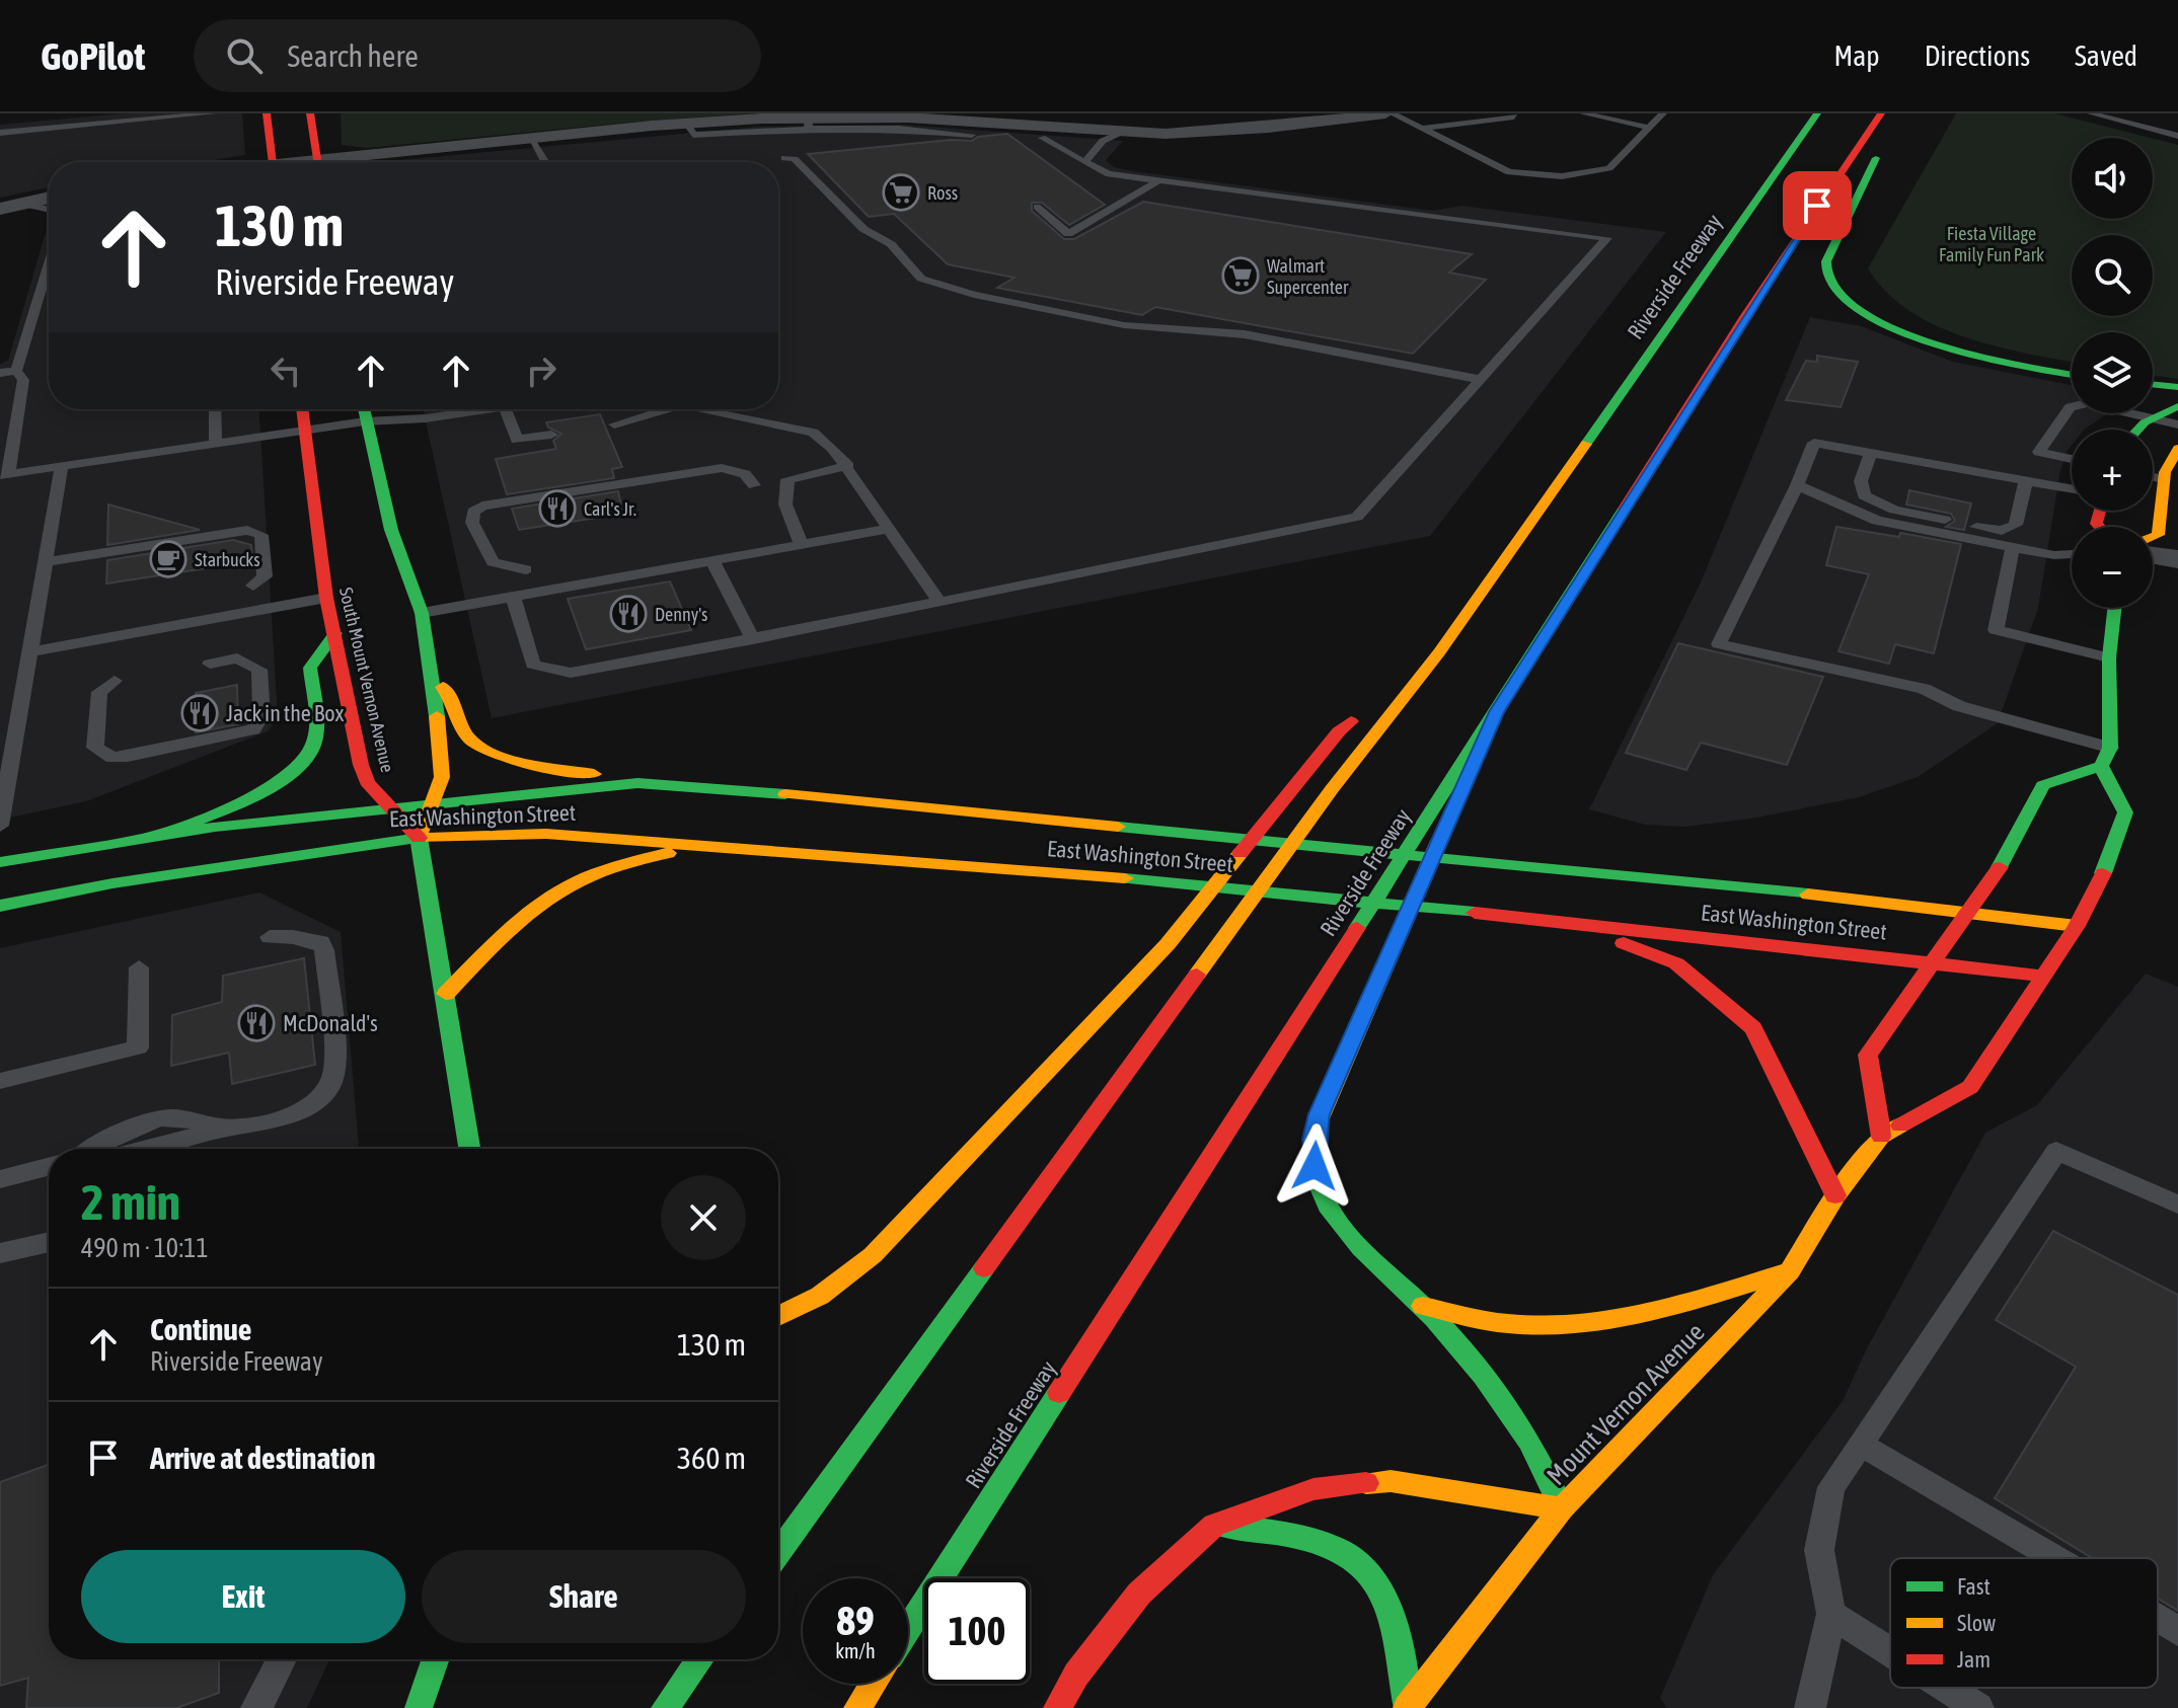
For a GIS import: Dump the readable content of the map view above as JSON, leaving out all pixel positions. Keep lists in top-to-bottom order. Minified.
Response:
{"streets":{"main road":["Riverside Freeway","South Mount Vernon Avenue","East Washington Street","Mount Vernon Avenue"]},"crossings":[["South Mount Vernon Avenue","East Washington Street"],["East Washington Street","Mount Vernon Avenue"]],"parks":["Fiesta Village Family Fun Park"],"places":{"supermarket":["Ross","Walmart Supercenter"],"restaurant":["Carl's Jr.","Denny's","Jack in the Box","McDonald's"],"cafe":["Starbucks"]},"legend":["Fast","Slow","Jam"],"page":{"header":"GoPilot","search":"Search here","nav":["Map","Directions","Saved"],"map_buttons":["+","−"],"turn":["130 m","Riverside Freeway"],"heading":["2 min","490 m · 10:11"],"list":[{"name":"Continue","note":"Riverside Freeway","value":"130 m"},{"name":"Arrive at destination","value":"360 m"}],"buttons":["Exit","Share"],"speed":"89 km/h","limit":"100"}}
